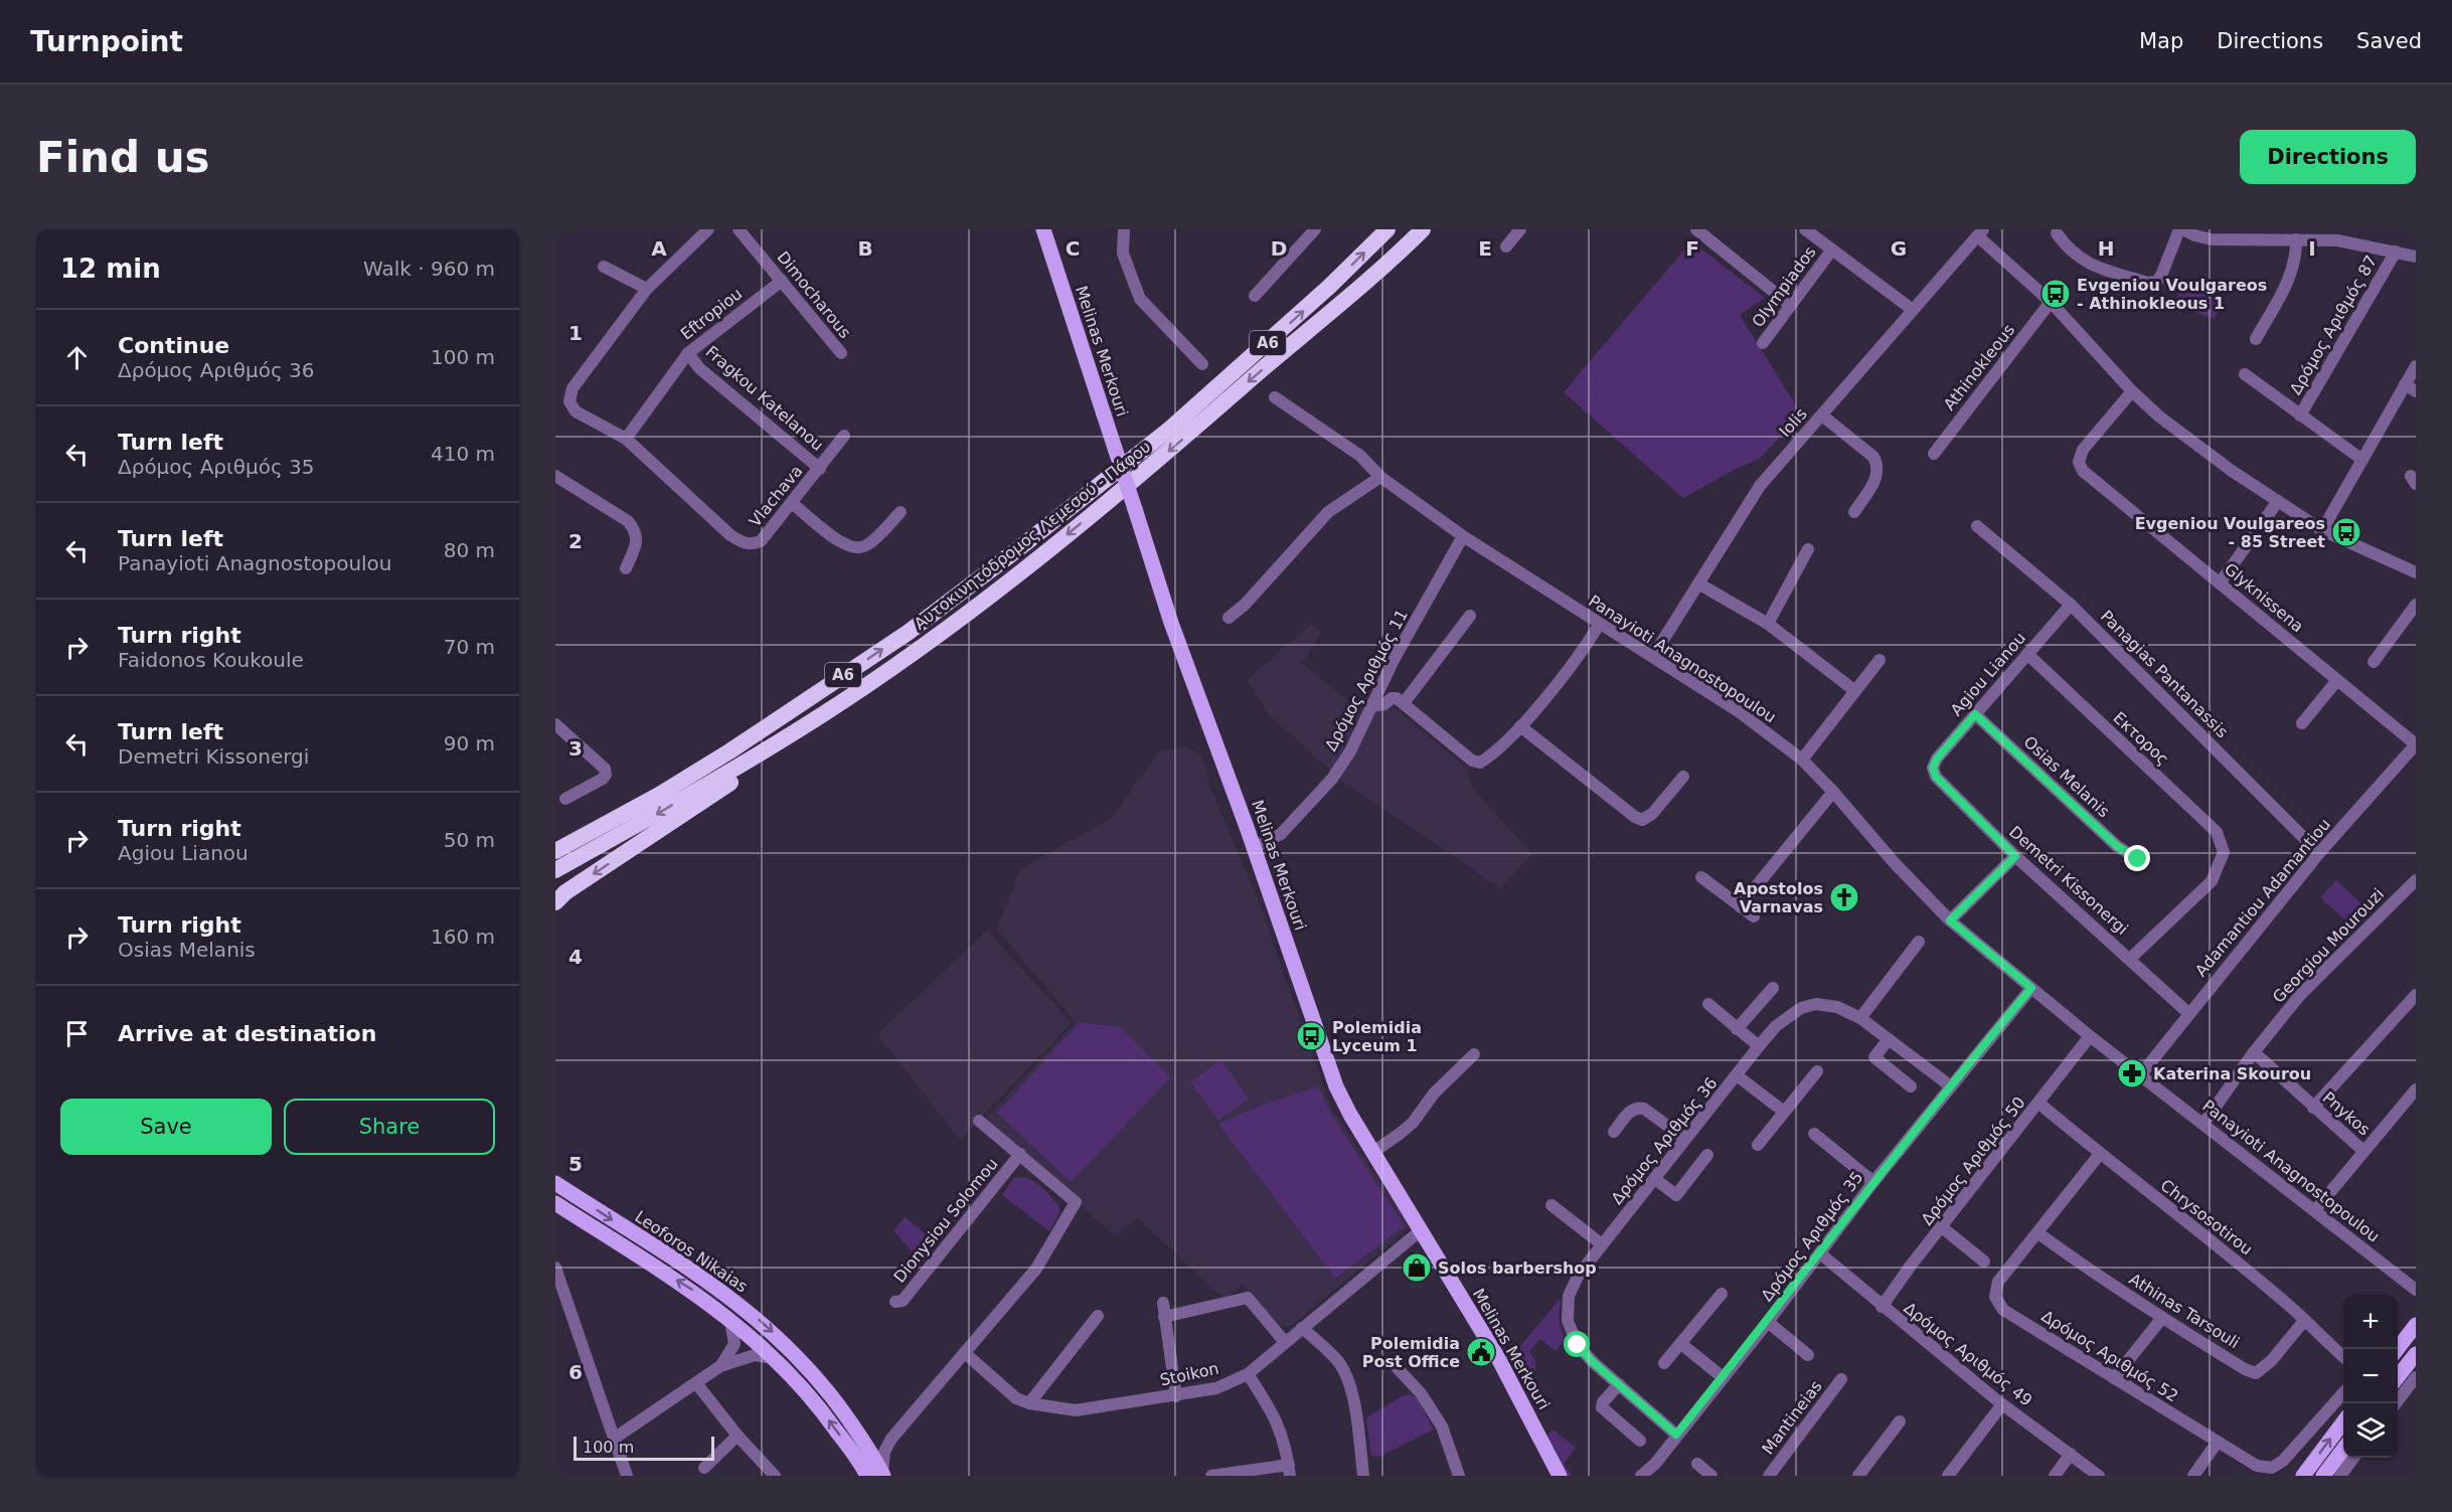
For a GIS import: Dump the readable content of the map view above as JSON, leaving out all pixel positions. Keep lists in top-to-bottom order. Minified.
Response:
{"streets":{"highway":["A6","Αυτοκινητόδρομος Λεμεσού - Πάφου"],"main road":["Melinas Merkouri","Leoforos Nikaias"],"street":["Olympiados","Dimocharous","Eftropiou","Δρόμος Αριθμός 87","Athinokleous","Fragkou Katelanou","Iolis","Vlachava","Glyknissena","Panayioti Anagnostopoulou","Agiou Lianou","Panagias Pantanassis","Δρόμος Αριθμός 11","Εκτορος","Osias Melanis","Demetri Kissonergi","Adamantiou Adamantiou","Georgiou Mourouzi","Pnykos","Δρόμος Αριθμός 36","Δρόμος Αριθμός 50","Chrysosotirou","Dionysiou Solomou","Δρόμος Αριθμός 35","Athinas Tarsouli","Δρόμος Αριθμός 49","Δρόμος Αριθμός 52","Stoikon","Mantineias"]},"crossings":[["Dimocharous","Eftropiou"],["Eftropiou","Fragkou Katelanou"],["Eftropiou","Vlachava"],["A6","Αυτοκινητόδρομος Λεμεσού - Πάφου"],["Melinas Merkouri","Δρόμος Αριθμός 11"],["Melinas Merkouri","Stoikon"],["Fragkou Katelanou","Vlachava"],["Iolis","Panayioti Anagnostopoulou"],["Glyknissena","Adamantiou Adamantiou"],["Panayioti Anagnostopoulou","Δρόμος Αριθμός 11"],["Panayioti Anagnostopoulou","Adamantiou Adamantiou"],["Panayioti Anagnostopoulou","Georgiou Mourouzi"],["Panayioti Anagnostopoulou","Δρόμος Αριθμός 50"],["Panayioti Anagnostopoulou","Δρόμος Αριθμός 35"],["Agiou Lianou","Panagias Pantanassis"],["Agiou Lianou","Εκτορος"],["Agiou Lianou","Osias Melanis"],["Agiou Lianou","Demetri Kissonergi"],["Panagias Pantanassis","Adamantiou Adamantiou"],["Εκτορος","Demetri Kissonergi"],["Demetri Kissonergi","Adamantiou Adamantiou"],["Georgiou Mourouzi","Pnykos"],["Δρόμος Αριθμός 36","Δρόμος Αριθμός 35"],["Δρόμος Αριθμός 50","Chrysosotirou"],["Δρόμος Αριθμός 50","Δρόμος Αριθμός 49"],["Chrysosotirou","Athinas Tarsouli"],["Chrysosotirou","Δρόμος Αριθμός 52"],["Δρόμος Αριθμός 35","Δρόμος Αριθμός 49"],["Athinas Tarsouli","Δρόμος Αριθμός 52"]],"places":{"bus stop":["Evgeniou Voulgareos - Athinokleous 1","Evgeniou Voulgareos - 85 Street","Polemidia Lyceum 1"],"church":["Apostolos Varnavas"],"pharmacy":["Katerina Skourou"],"shop":["Solos barbershop"],"public building":["Polemidia Post Office"]},"scale_bar":"100 m","page":{"header":"Turnpoint","nav":["Map","Directions","Saved"],"buttons":["Directions",["Save","Share"]],"title":"Find us","heading":["12 min","Walk · 960 m"],"list":[["Continue","Δρόμος Αριθμός 36","100 m"],["Turn left","Δρόμος Αριθμός 35","410 m"],["Turn left","Panayioti Anagnostopoulou","80 m"],["Turn right","Faidonos Koukoule","70 m"],["Turn left","Demetri Kissonergi","90 m"],["Turn right","Agiou Lianou","50 m"],["Turn right","Osias Melanis","160 m"],"Arrive at destination"],"map_buttons":["+","−"],"scale":"100 m"},"grid":{"columns":["A","B","C","D","E","F","G","H","I"],"rows":["1","2","3","4","5","6"]}}
